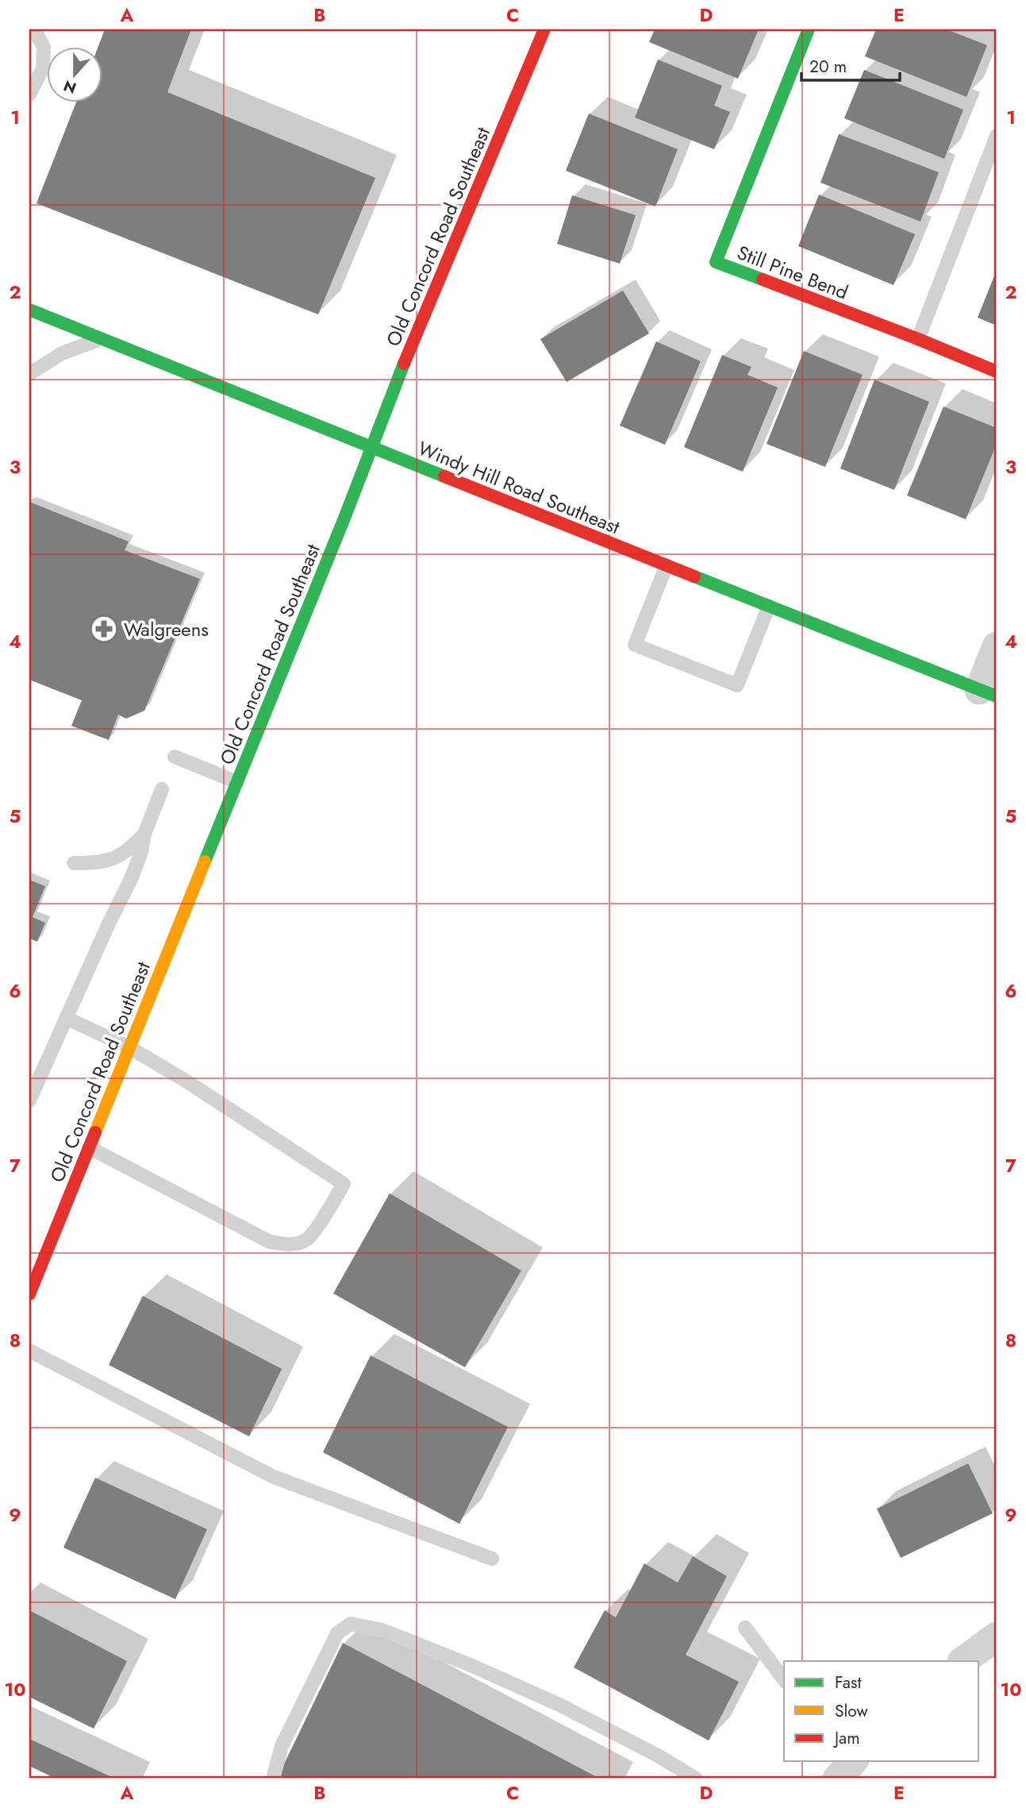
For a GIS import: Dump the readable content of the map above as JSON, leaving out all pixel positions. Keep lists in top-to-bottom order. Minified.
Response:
{"streets":{"street":["Old Concord Road Southeast","Still Pine Bend","Windy Hill Road Southeast"]},"crossings":[["Old Concord Road Southeast","Windy Hill Road Southeast"]],"places":{"pharmacy":["Walgreens"]},"legend":["Fast","Slow","Jam"],"scale_bar":"20 m","north":"bottom","grid":{"columns":["A","B","C","D","E"],"rows":["1","2","3","4","5","6","7","8","9","10"]}}
